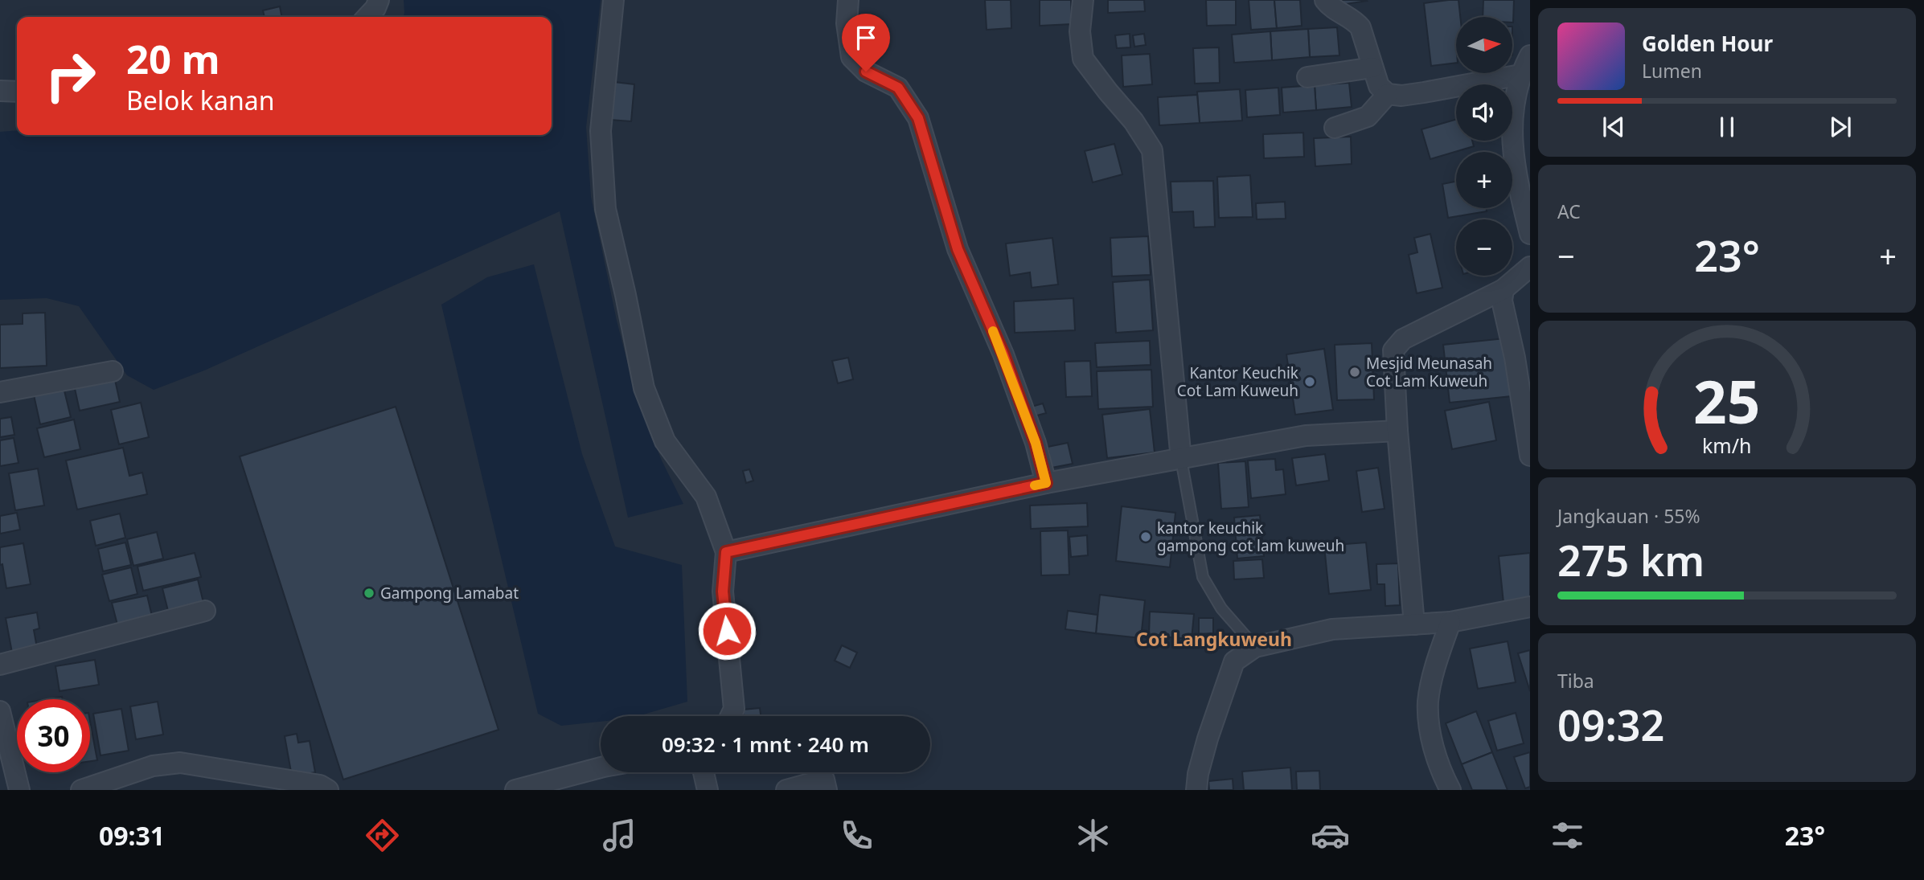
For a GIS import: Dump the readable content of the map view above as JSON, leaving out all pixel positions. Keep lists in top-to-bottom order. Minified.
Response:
{"districts":["Cot Langkuweuh"],"places":["Mesjid Meunasah Cot Lam Kuweuh","Kantor Keuchik Cot Lam Kuweuh","kantor keuchik gampong cot lam kuweuh","Gampong Lamabat"],"north":"right","page":{"map_buttons":["+","−"],"turn":["20 m","Belok kanan"],"song":["Golden Hour","Lumen"],"tile":["AC",["Jangkauan · 55%","275 km"],["Tiba","09:32"]],"heat":["−","23°","+"],"limit":"30","trip":"09:32 · 1 mnt · 240 m","tabs":["09:31","23°"],"gauge":["25","km/h"]}}
